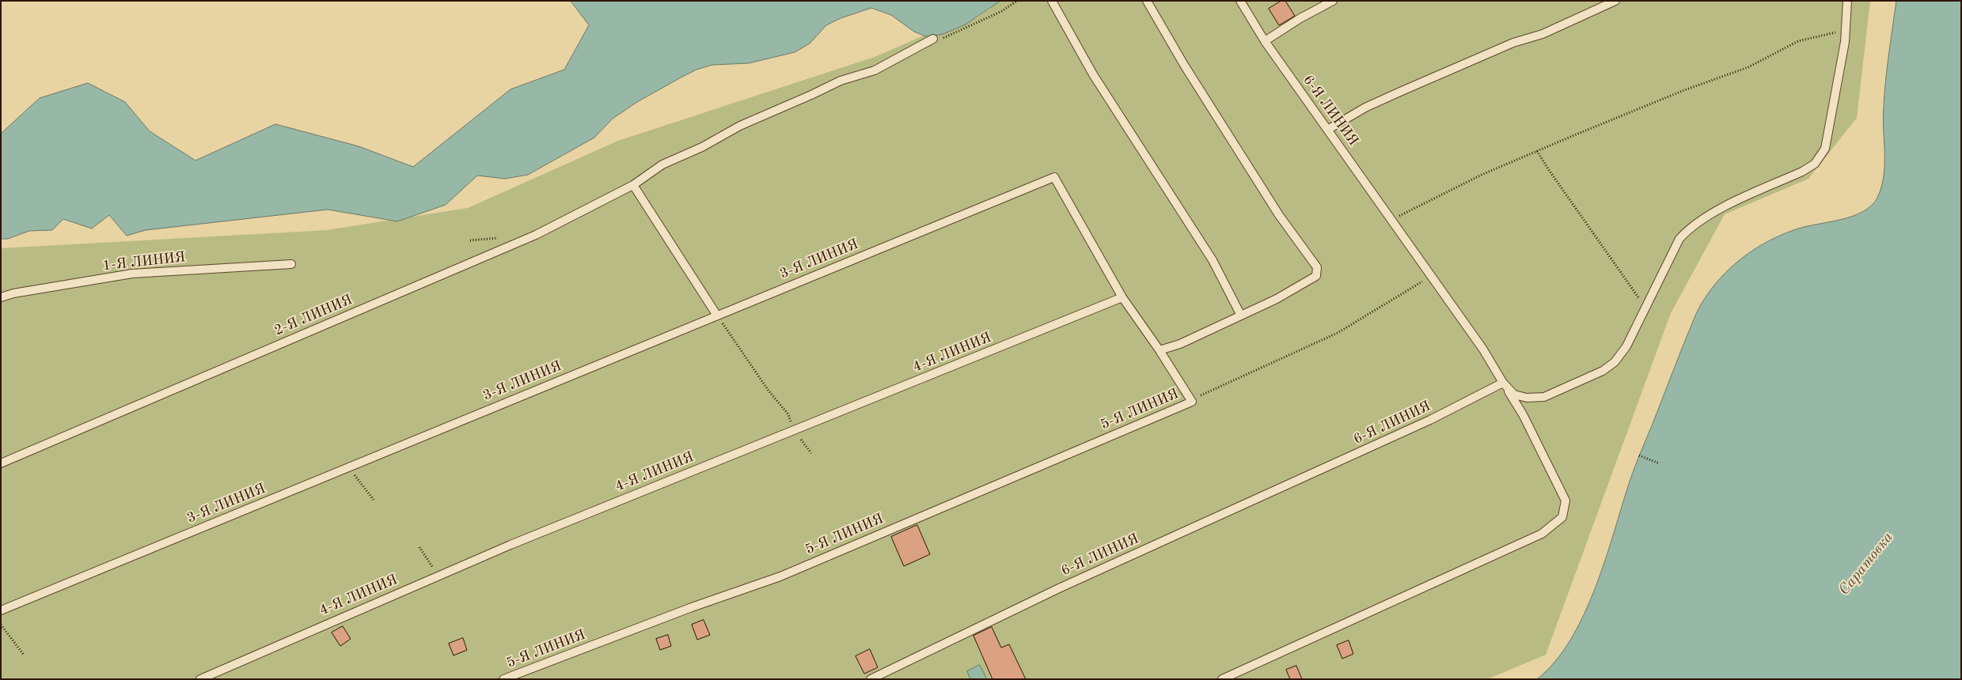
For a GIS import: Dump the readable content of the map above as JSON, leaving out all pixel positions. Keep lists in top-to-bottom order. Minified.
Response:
{"streets":{"lane":["6-Я ЛИНИЯ","3-Я ЛИНИЯ","1-Я ЛИНИЯ","2-Я ЛИНИЯ","4-Я ЛИНИЯ","5-Я ЛИНИЯ"]},"crossings":[["3-Я ЛИНИЯ","4-Я ЛИНИЯ"]],"water":["Саратовка"]}
